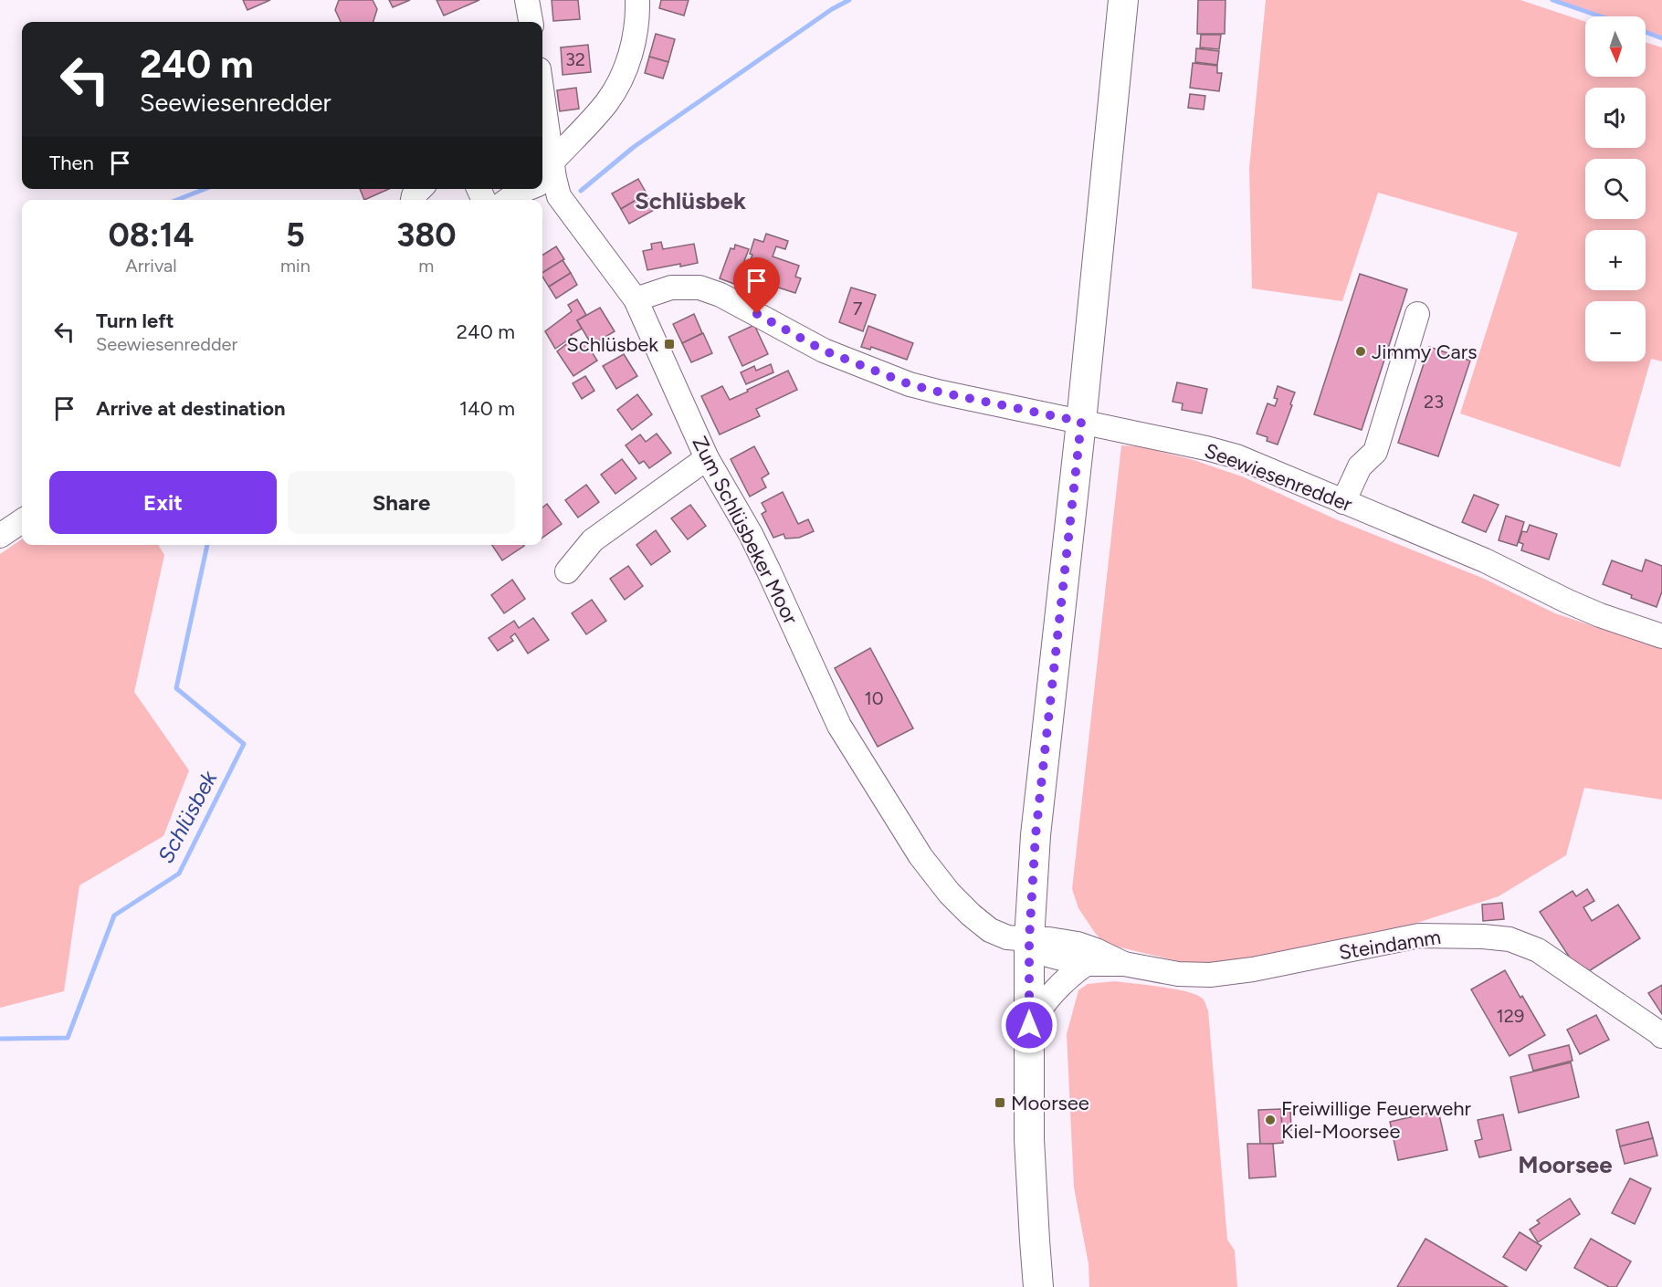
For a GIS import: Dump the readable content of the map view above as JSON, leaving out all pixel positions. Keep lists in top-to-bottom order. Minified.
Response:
{"streets":{"street":["Seewiesenredder","Zum Schlüsbeker Moor","Steindamm"]},"crossings":[["Seewiesenredder","Zum Schlüsbeker Moor"],["Zum Schlüsbeker Moor","Steindamm"]],"districts":["Schlüsbek","Moorsee"],"water":["Schlüsbek"],"places":{"transit":["Schlüsbek","Moorsee"],"other":["Jimmy Cars","Freiwillige Feuerwehr Kiel-Moorsee"]},"house_numbers":["32","7","23","10","129"],"north":"bottom","page":{"map_buttons":["+","−"],"turn":["240 m","Seewiesenredder"],"then":"Then","eta":["08:14","Arrival","5","min","380","m"],"list":[{"name":"Turn left","note":"Seewiesenredder","value":"240 m"},{"name":"Arrive at destination","value":"140 m"}],"buttons":["Exit","Share"]}}
